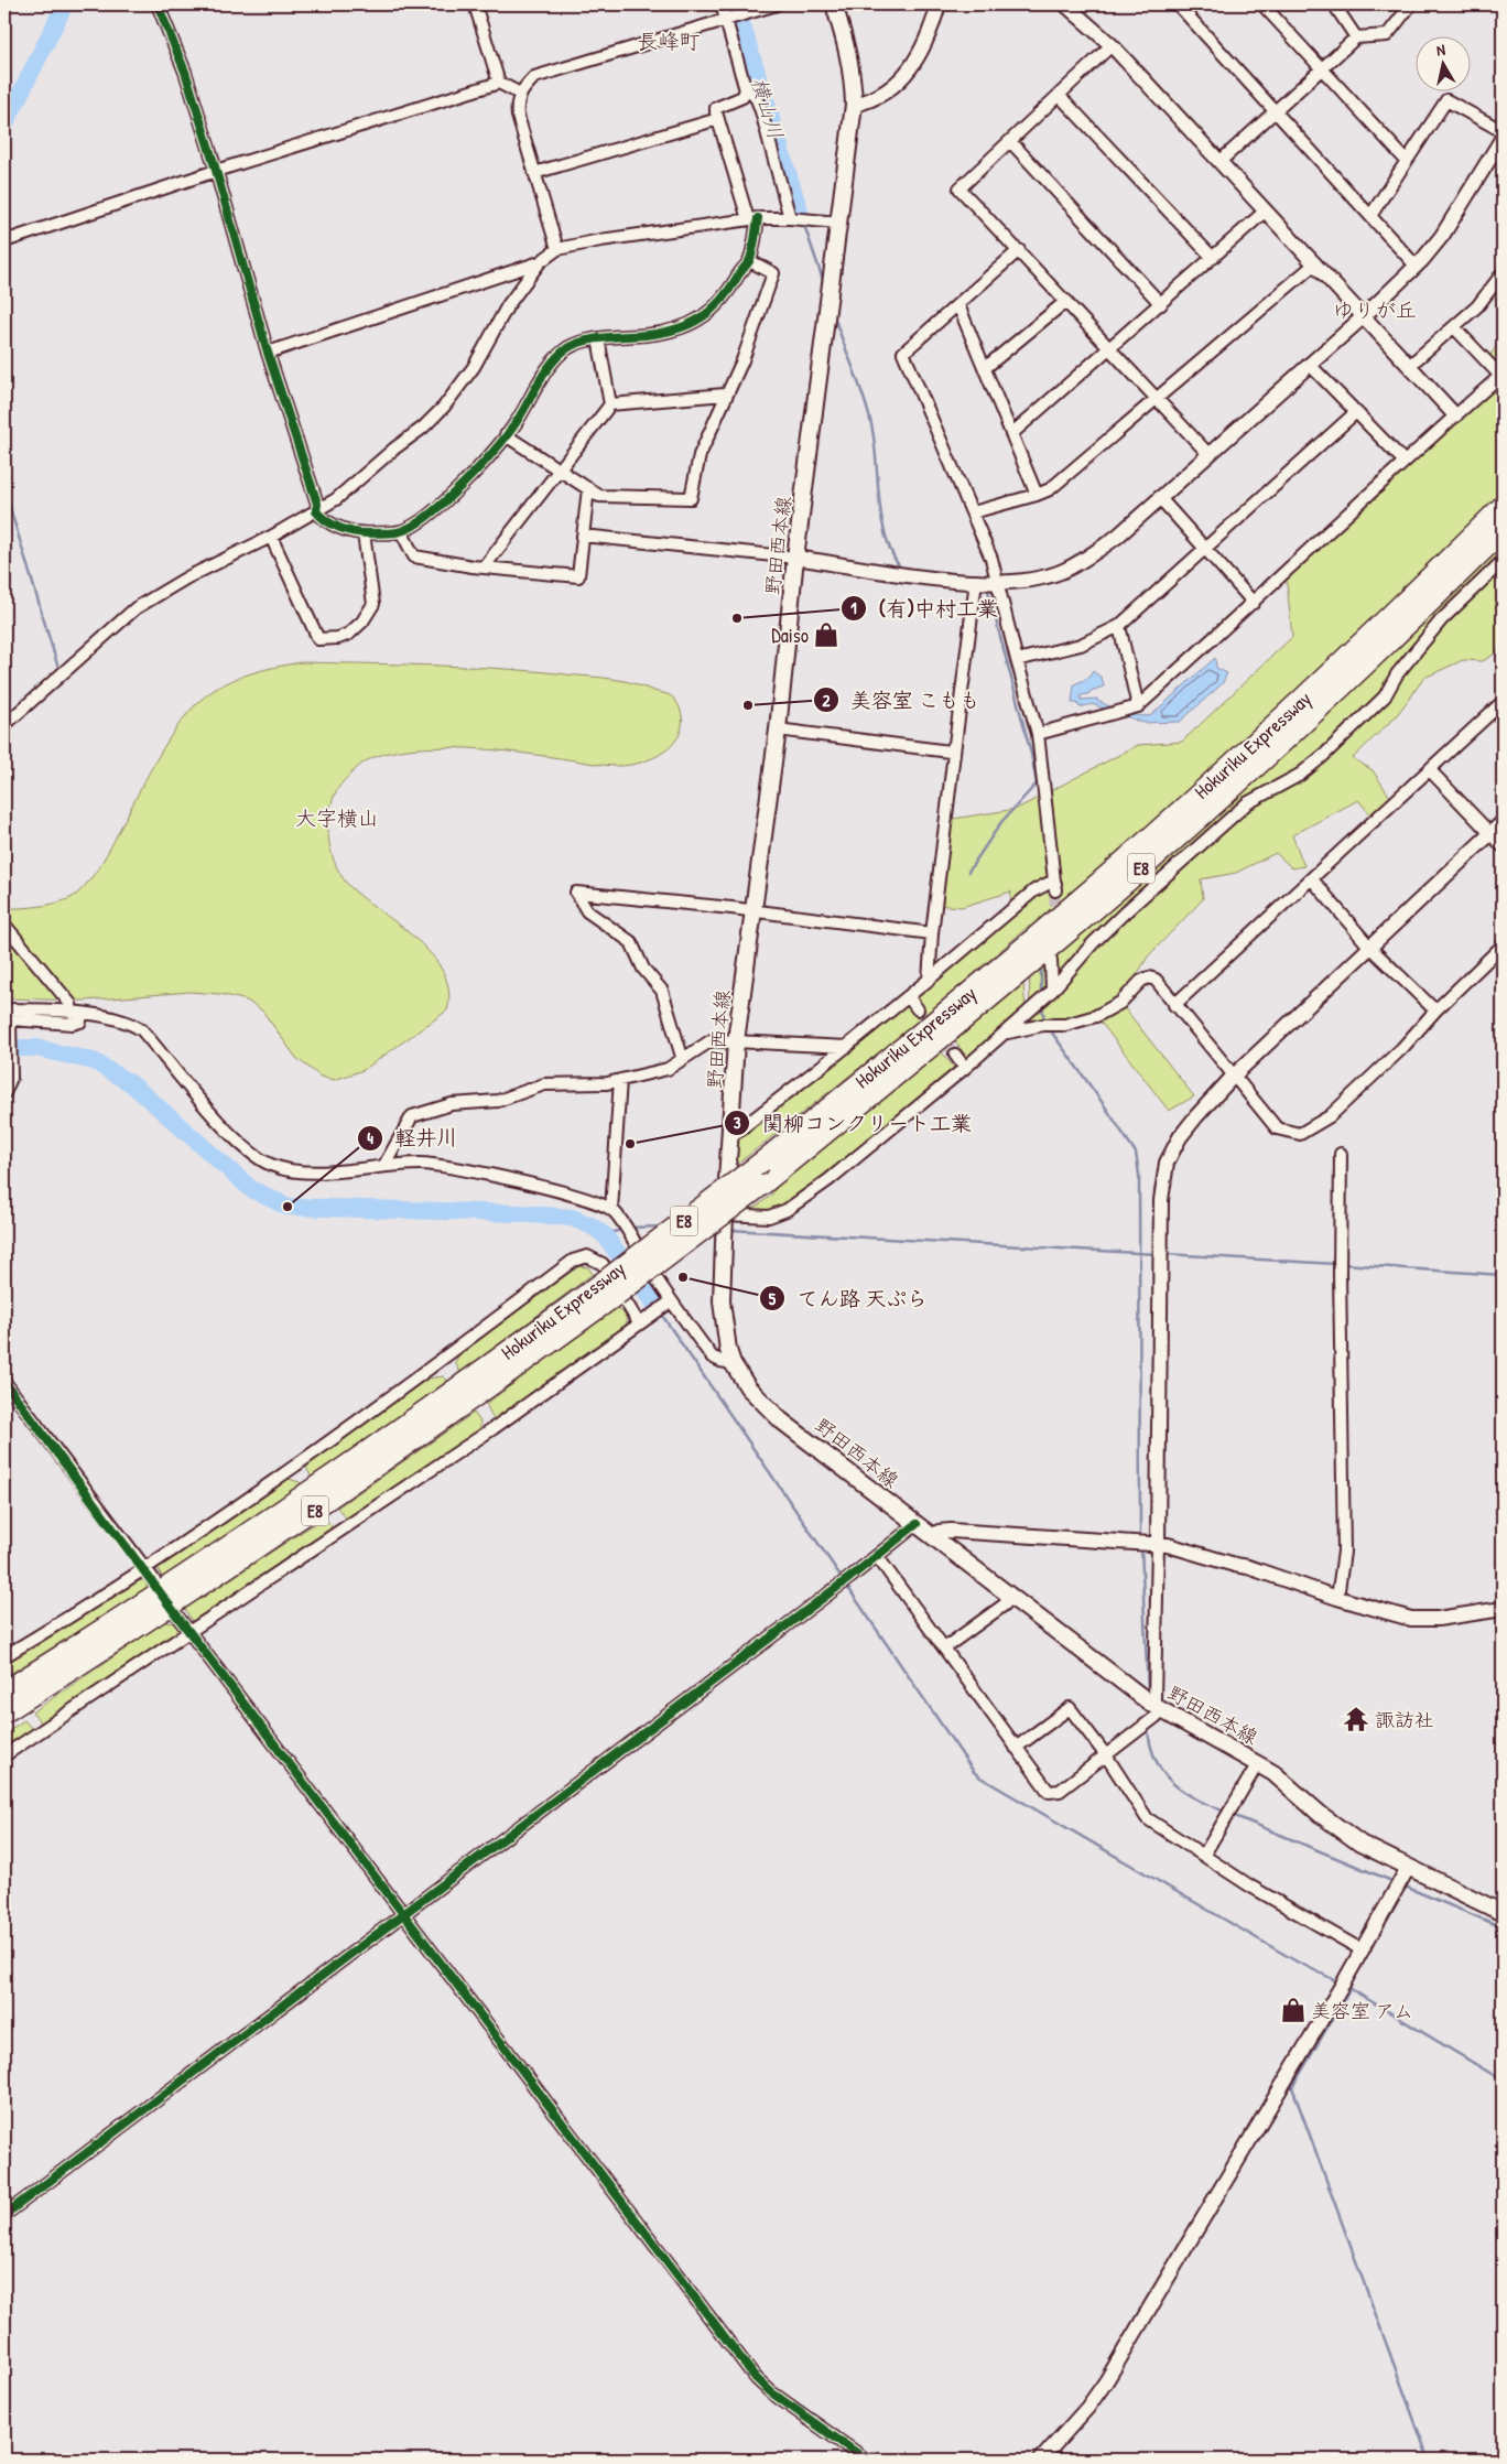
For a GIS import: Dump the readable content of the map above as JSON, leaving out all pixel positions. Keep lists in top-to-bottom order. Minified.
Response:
{"streets":{"highway":["Hokuriku Expressway","E8"],"main road":["野田西本線"]},"districts":["長峰町","ゆりが丘","大字横山"],"water":["横山川"],"places":{"other":["(有)中村工業","美容室 こもも","関柳コンクリート工業","軽井川","てん路 天ぷら"],"shop":["Daiso","美容室 アム"],"temple":["諏訪社"]},"north":"top"}
